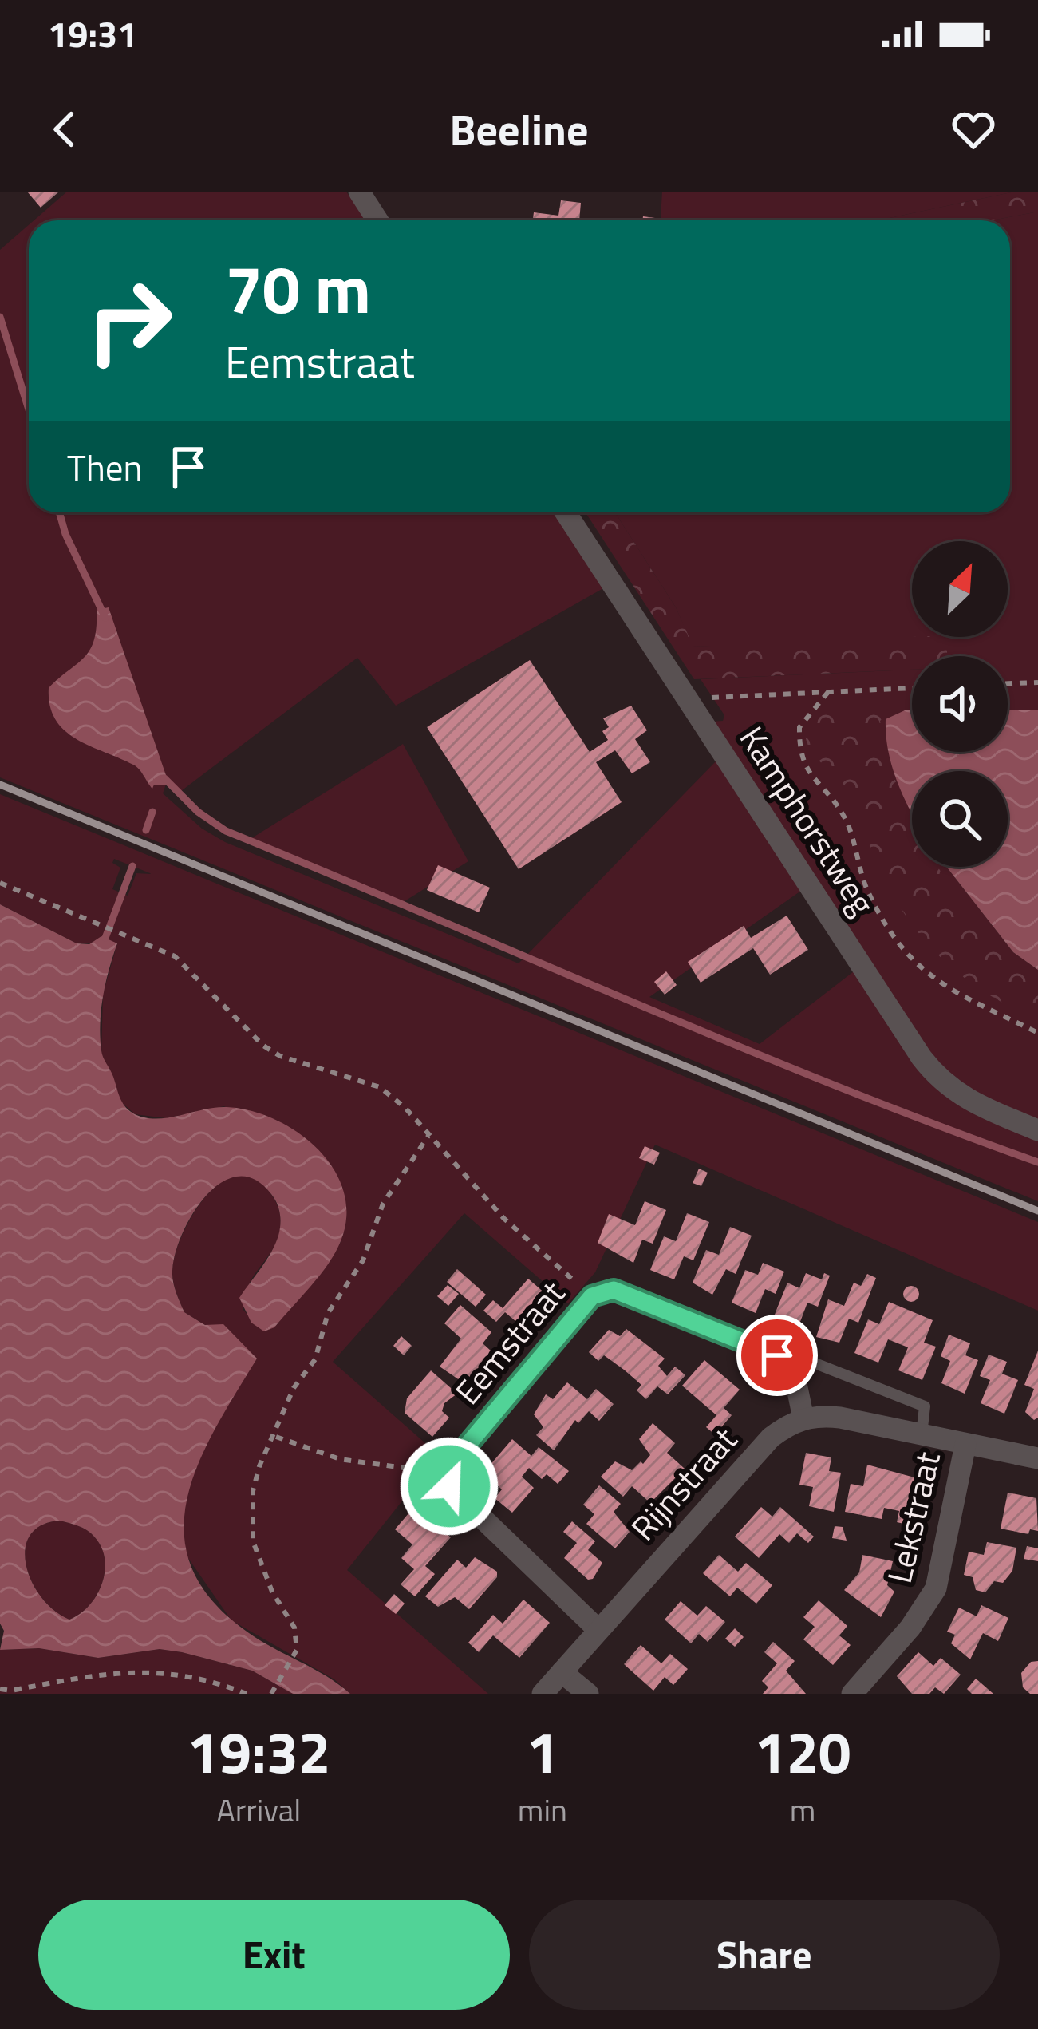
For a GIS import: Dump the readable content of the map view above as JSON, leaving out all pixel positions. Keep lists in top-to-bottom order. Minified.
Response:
{"streets":{"street":["Kamphorstweg","Eemstraat","Rijnstraat","Lekstraat"]},"north":"top right","page":{"status":"19:31","header":"Beeline","turn":["70 m","Eemstraat"],"then":"Then","eta":["19:32","Arrival","1","min","120","m"],"buttons":["Exit","Share"]}}
